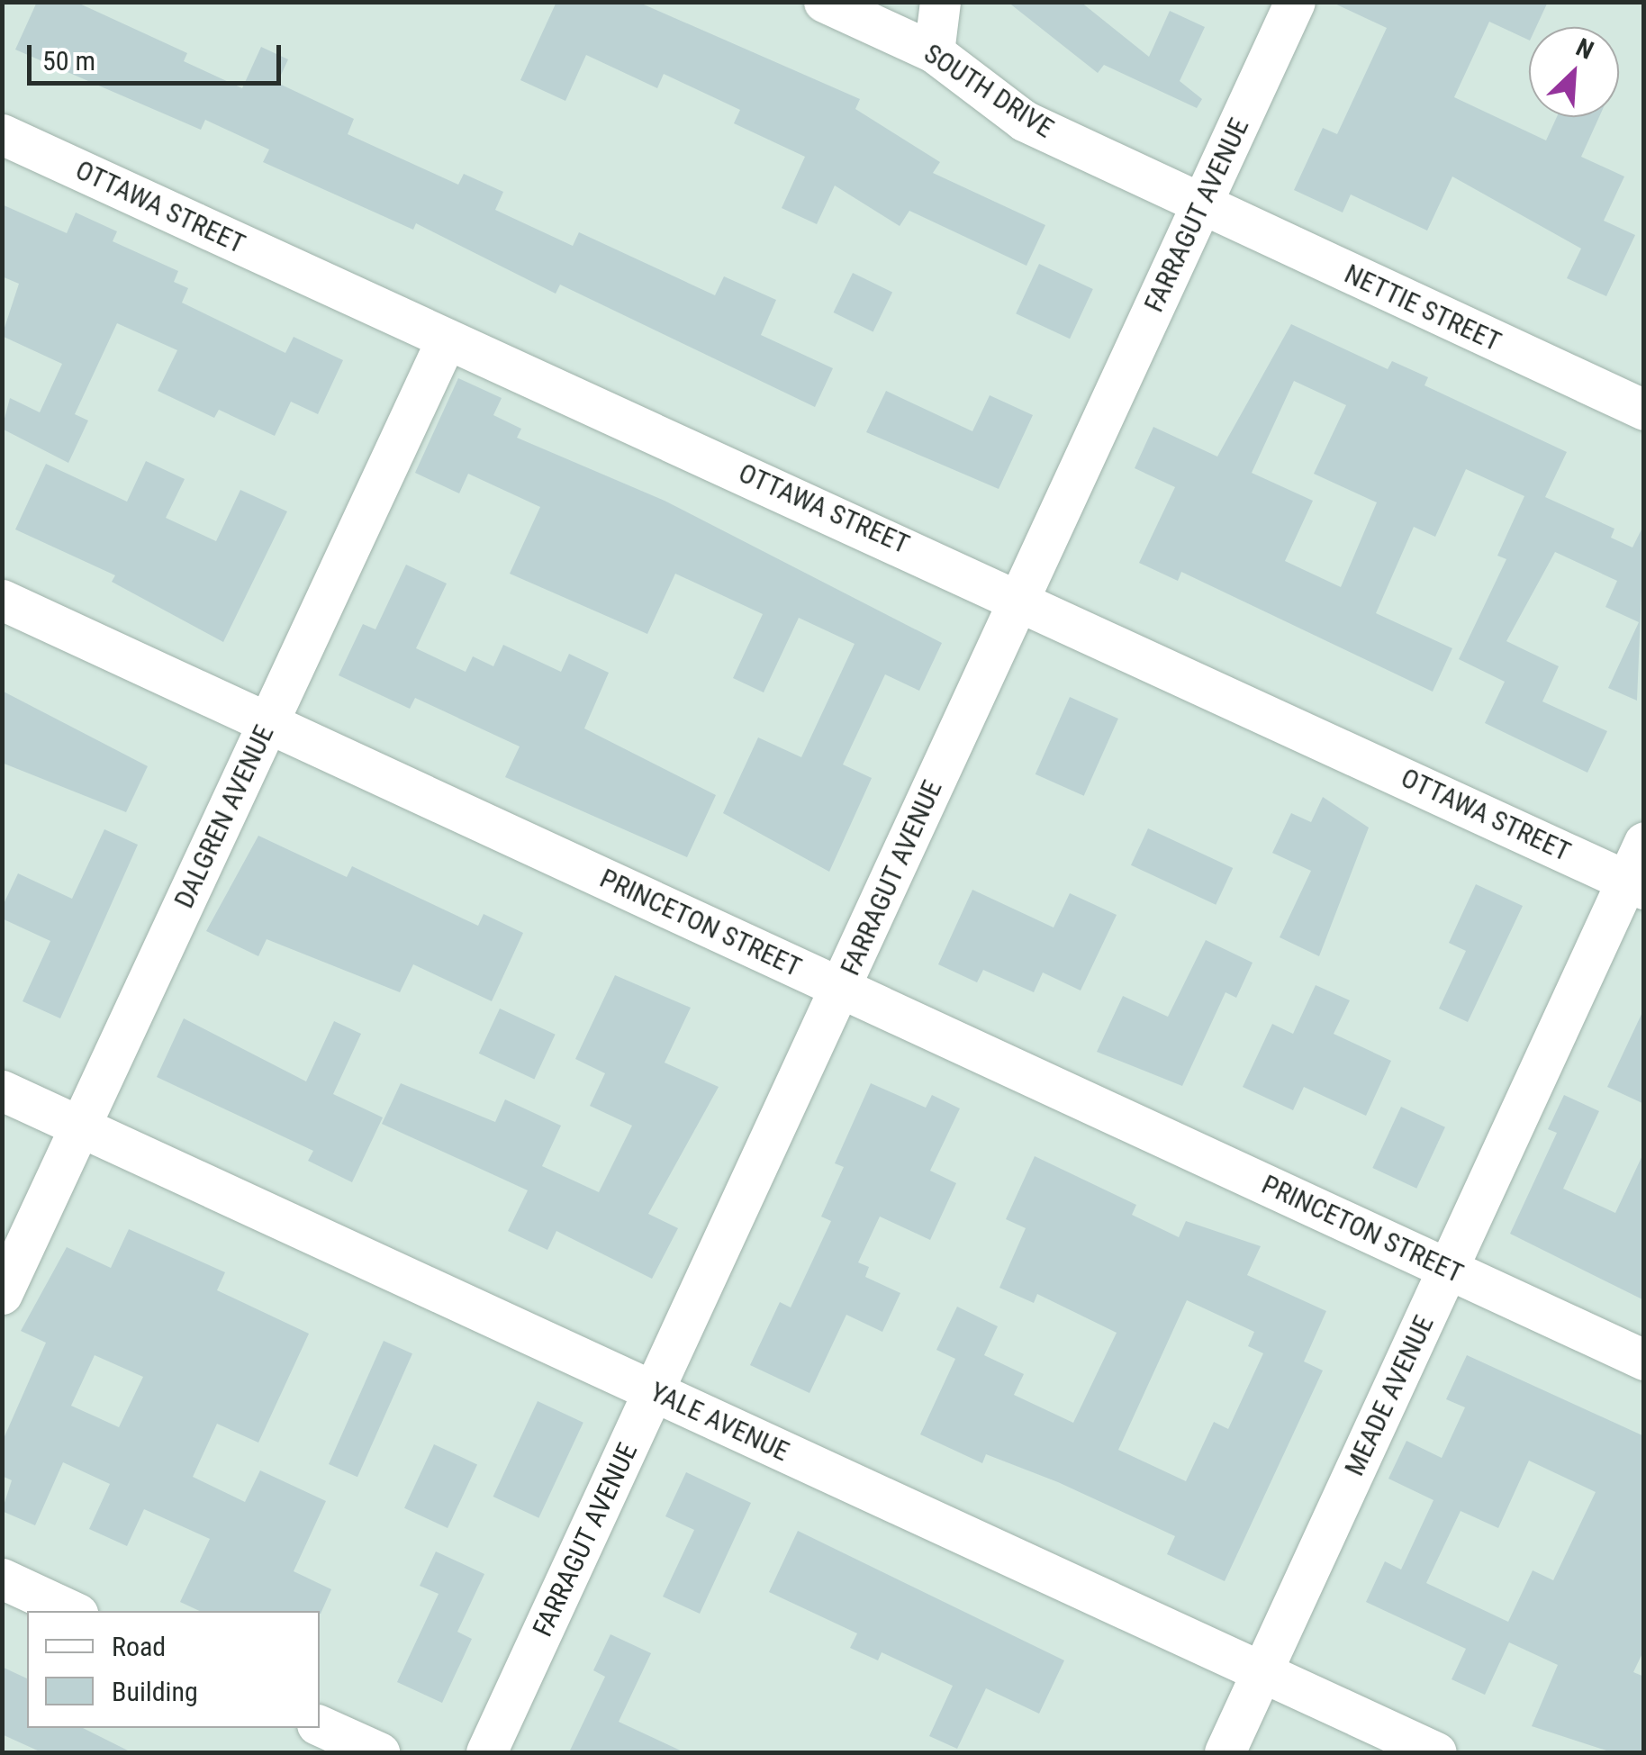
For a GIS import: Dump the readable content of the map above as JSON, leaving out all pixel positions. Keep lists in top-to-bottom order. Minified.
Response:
{"streets":{"street":["SOUTH DRIVE","OTTAWA STREET","FARRAGUT AVENUE","NETTIE STREET","DALGREN AVENUE","PRINCETON STREET","MEADE AVENUE","YALE AVENUE"]},"crossings":[["SOUTH DRIVE","FARRAGUT AVENUE"],["SOUTH DRIVE","NETTIE STREET"],["OTTAWA STREET","FARRAGUT AVENUE"],["OTTAWA STREET","DALGREN AVENUE"],["OTTAWA STREET","MEADE AVENUE"],["FARRAGUT AVENUE","NETTIE STREET"],["FARRAGUT AVENUE","PRINCETON STREET"],["FARRAGUT AVENUE","YALE AVENUE"],["DALGREN AVENUE","PRINCETON STREET"],["DALGREN AVENUE","YALE AVENUE"],["PRINCETON STREET","MEADE AVENUE"],["MEADE AVENUE","YALE AVENUE"]],"legend":["Road","Building"],"scale_bar":"50 m","north":"top right"}
